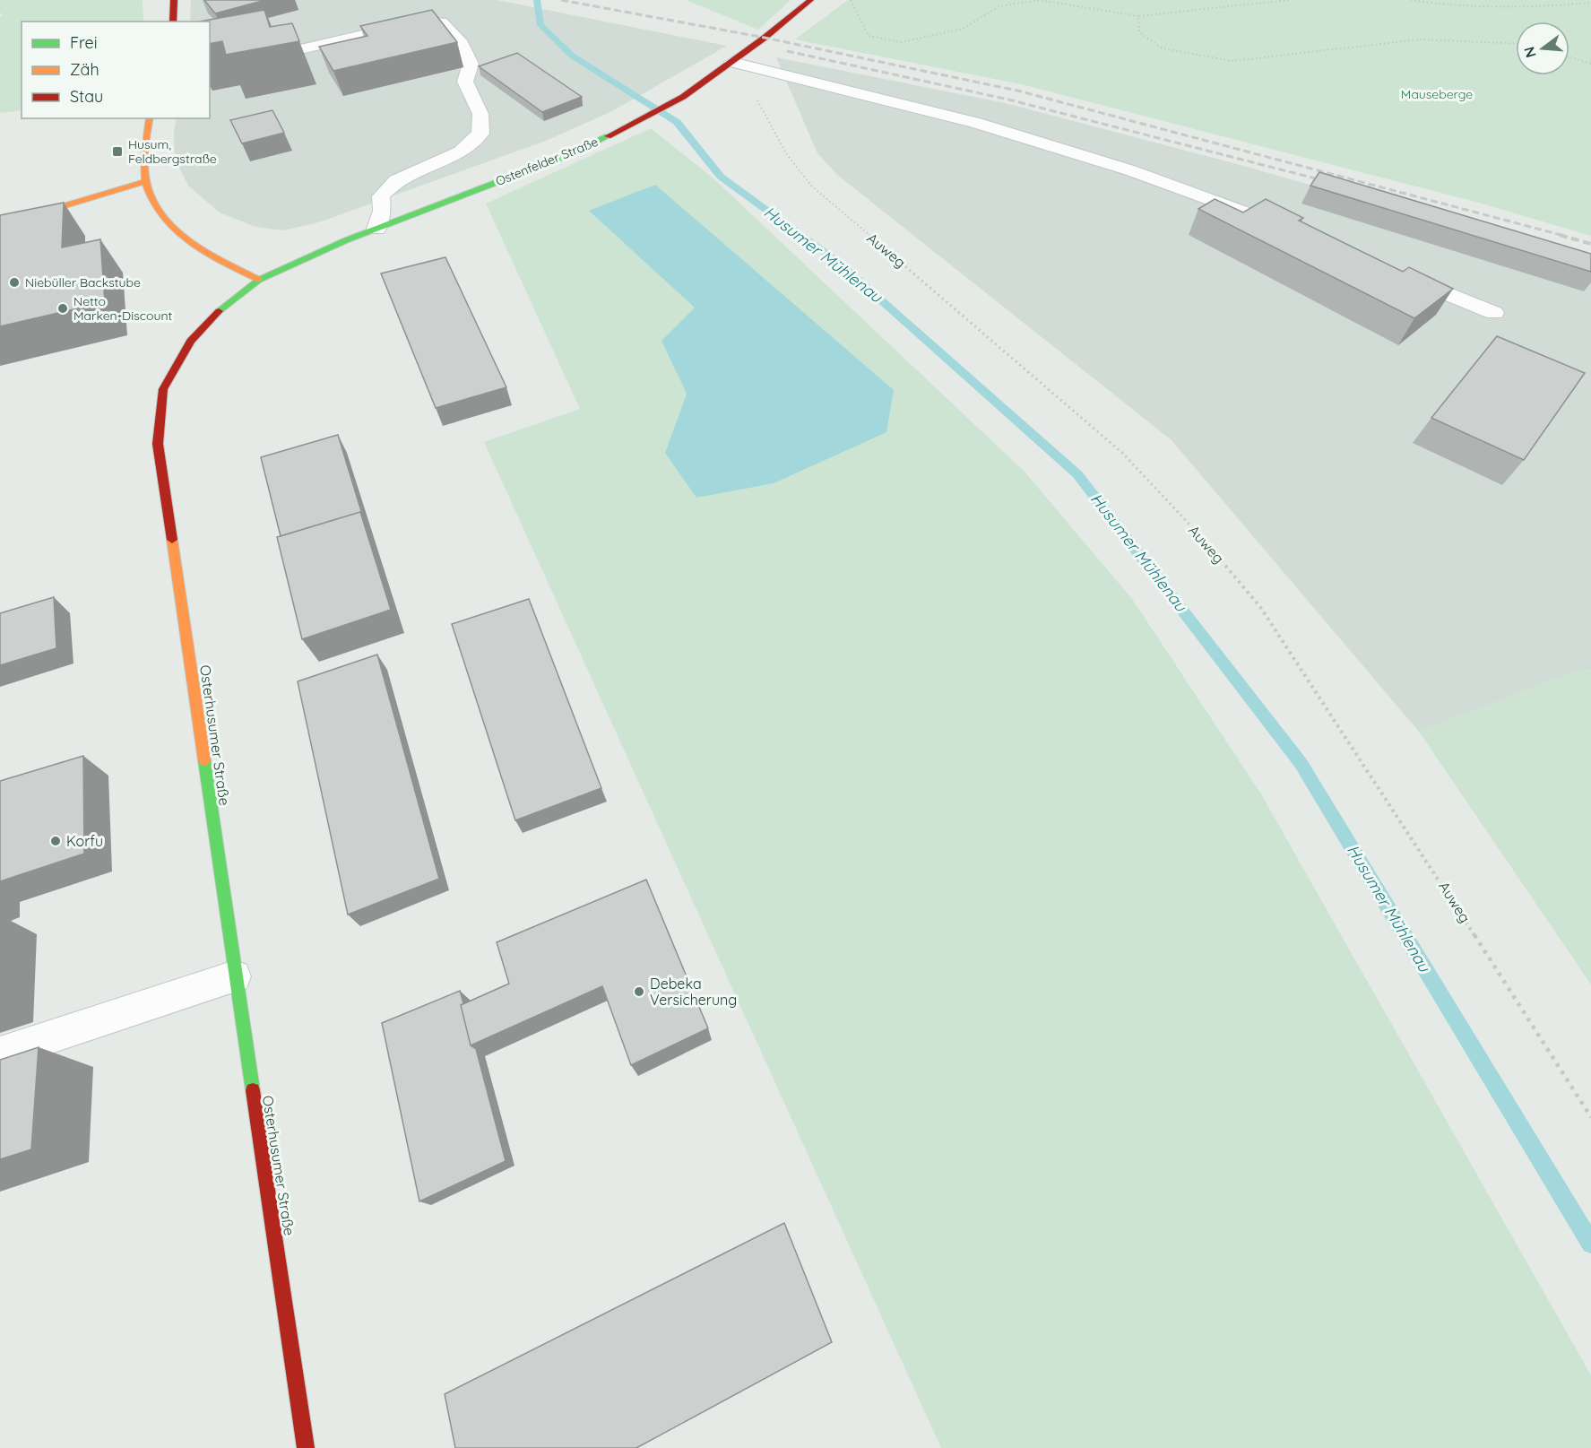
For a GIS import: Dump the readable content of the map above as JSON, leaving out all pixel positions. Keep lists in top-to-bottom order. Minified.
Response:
{"streets":{"main road":["Ostenfelder Straße","Osterhusumer Straße"],"path":["Auweg"]},"crossings":[["Ostenfelder Straße","Auweg"],["Ostenfelder Straße","Osterhusumer Straße"]],"water":["Husumer Mühlenau"],"parks":["Mauseberge"],"places":{"transit":["Husum, Feldbergstraße"],"other":["Niebüller Backstube","Netto Marken-Discount","Korfu","Debeka Versicherung"]},"legend":["Frei","Zäh","Stau"],"north":"left"}
